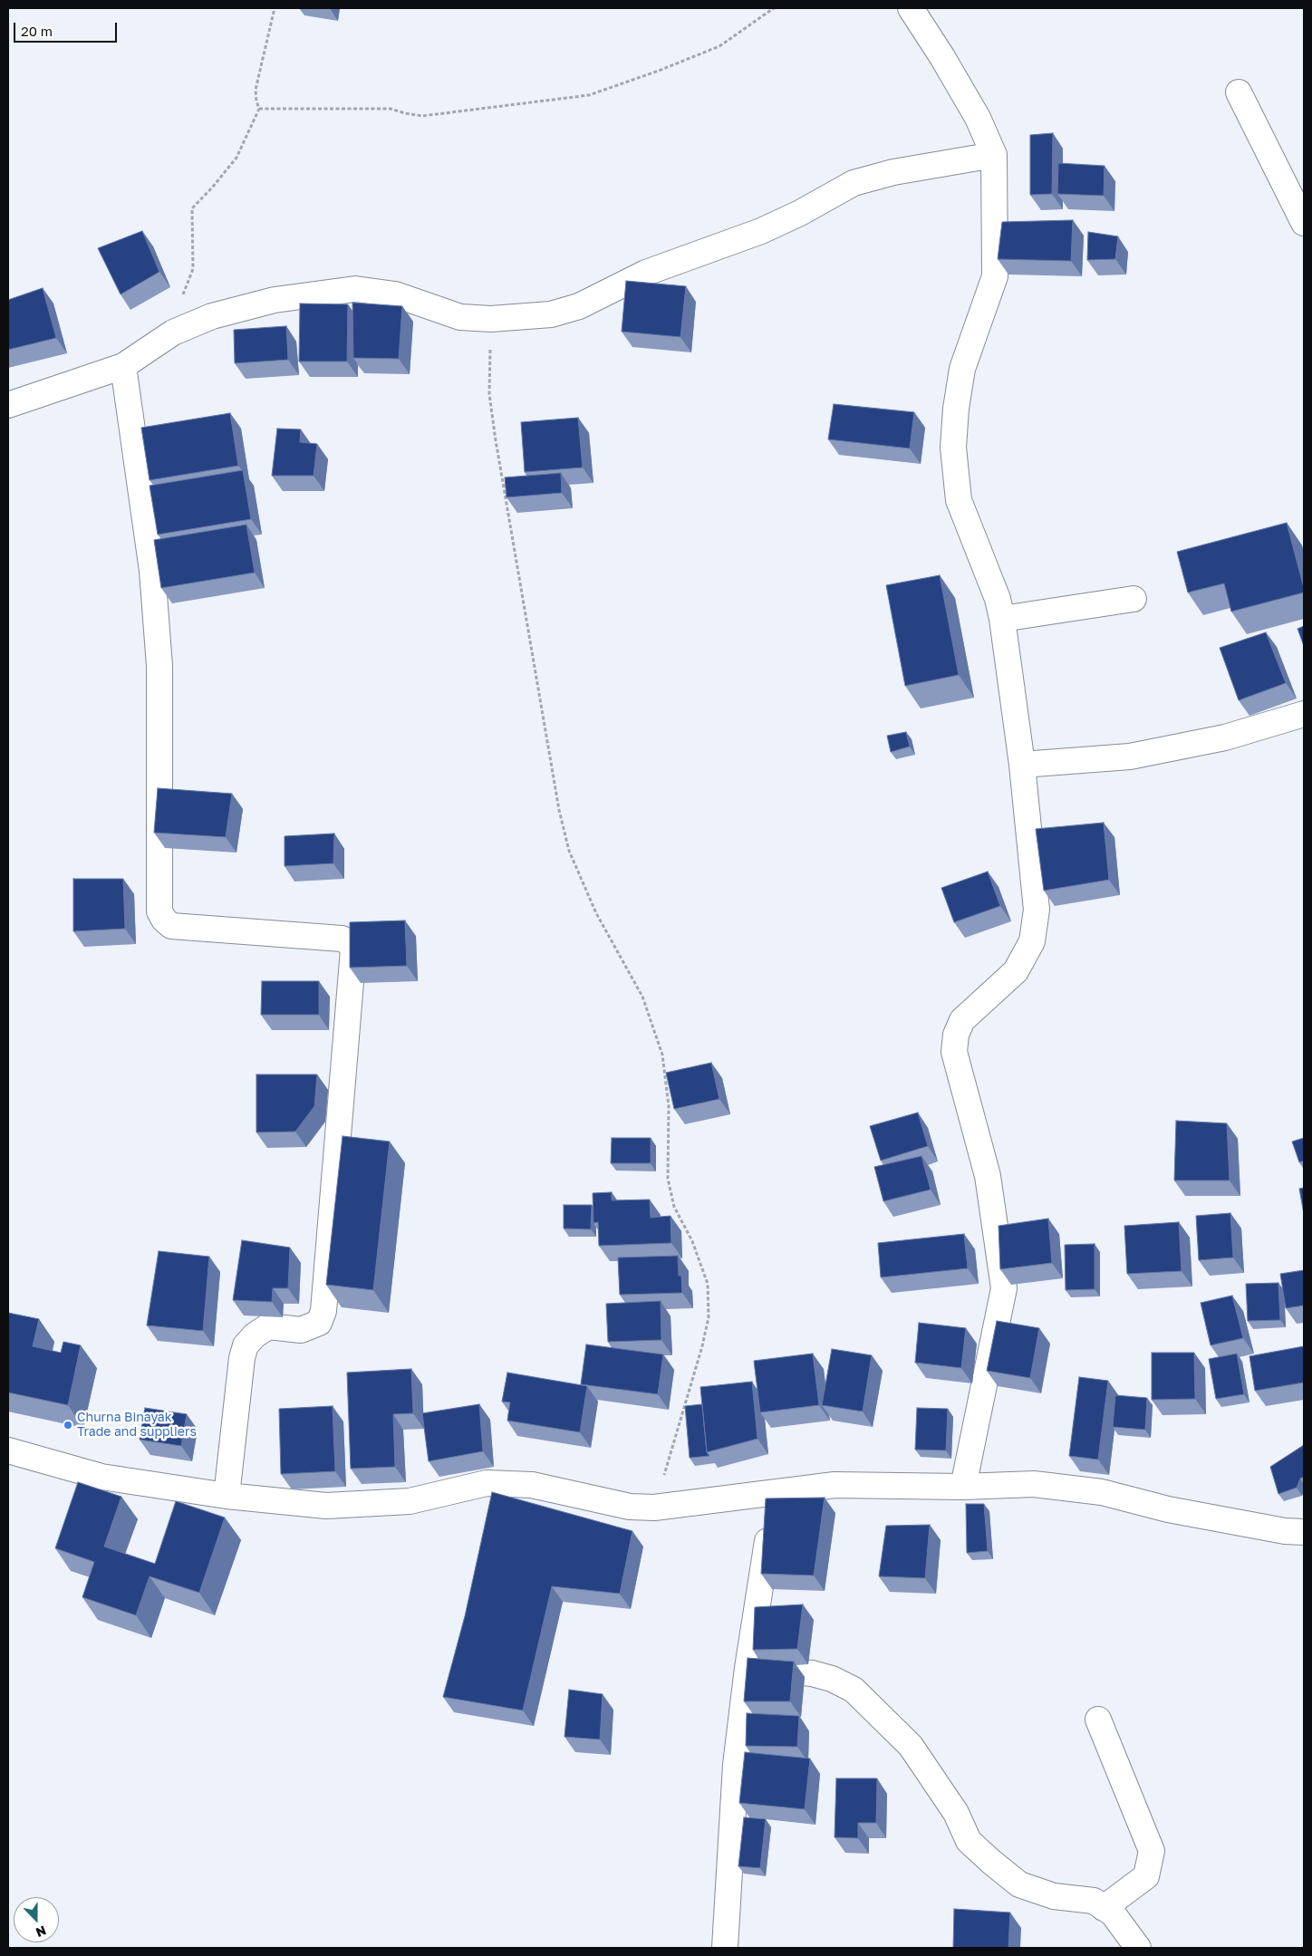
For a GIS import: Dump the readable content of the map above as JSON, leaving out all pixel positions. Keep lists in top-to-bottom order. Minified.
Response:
{"places":["Churna Binayak Trade and suppliers"],"scale_bar":"20 m","north":"bottom"}
